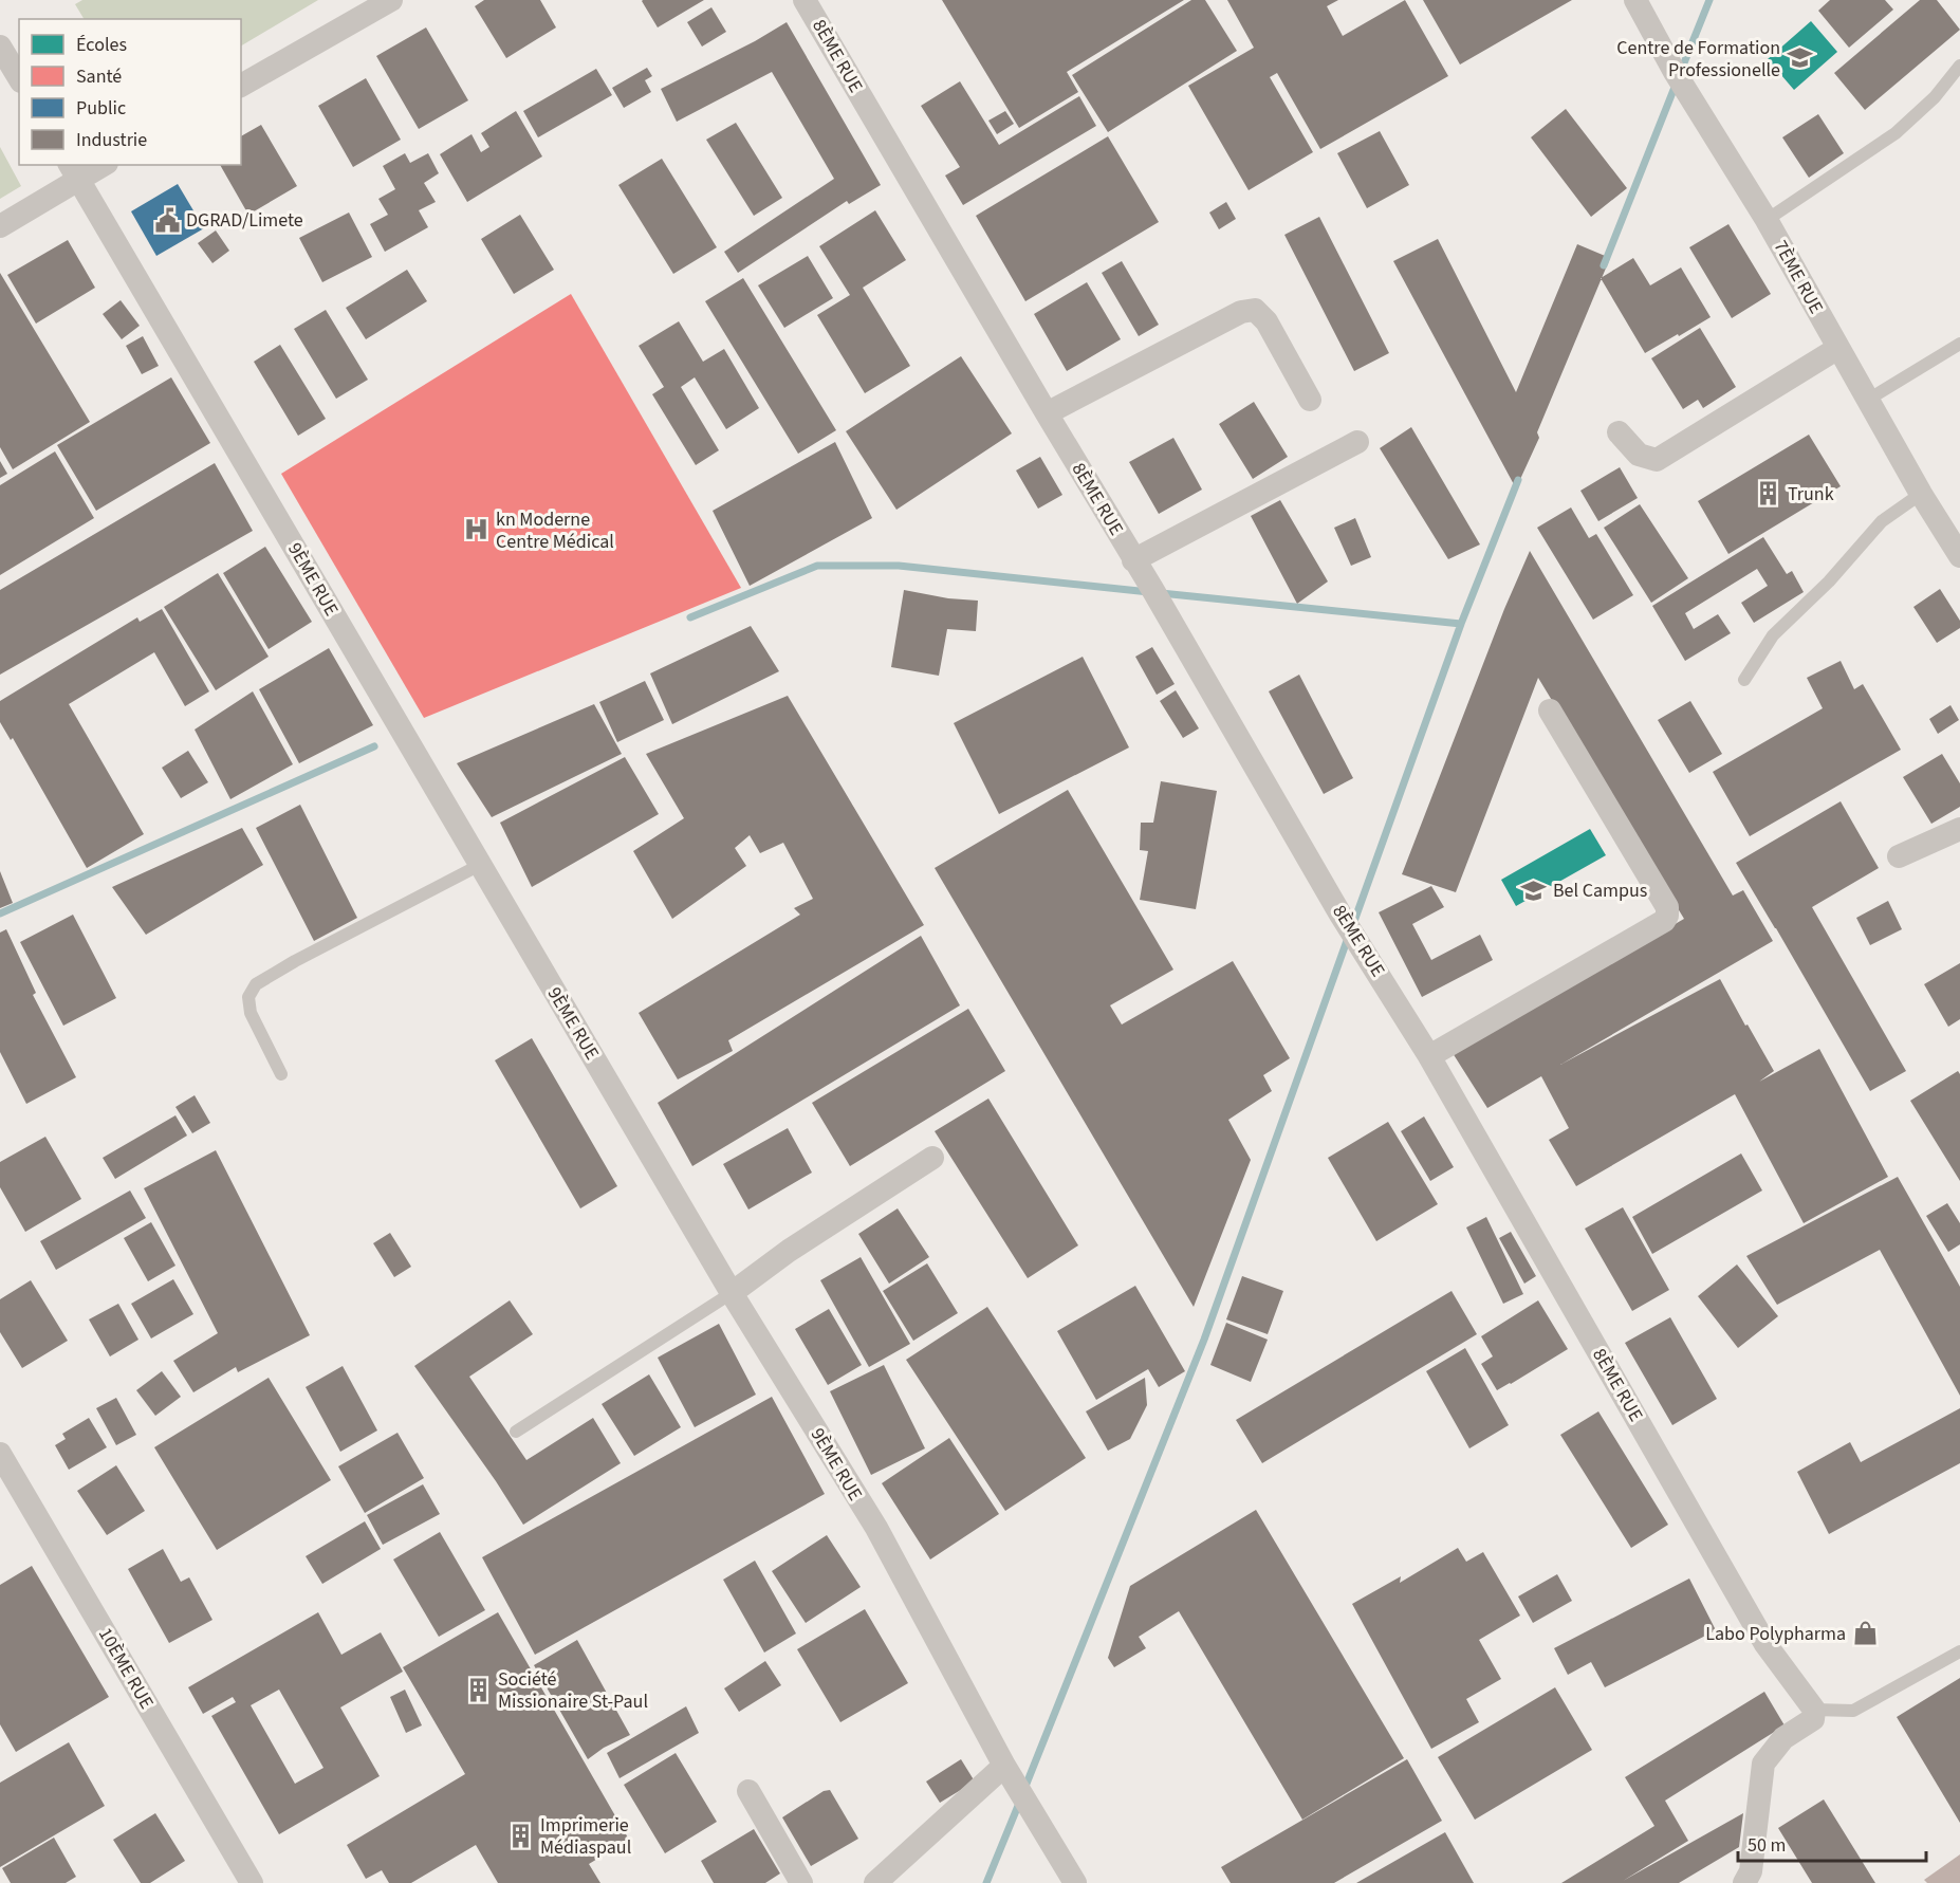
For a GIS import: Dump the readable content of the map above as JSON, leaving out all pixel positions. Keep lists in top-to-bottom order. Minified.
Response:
{"streets":{"street":["8ÈME RUE","7ÈME RUE","9ÈME RUE","10ÈME RUE"]},"places":{"school or university":["Centre de Formation Professionelle","Bel Campus"],"public building":["DGRAD/Limete"],"building":["Trunk","Société Missionaire St-Paul","Imprimerie Médiaspaul"],"hospital":["kn Moderne Centre Médical"],"shop":["Labo Polypharma"]},"legend":["Écoles","Santé","Public","Industrie"],"scale_bar":"50 m"}
